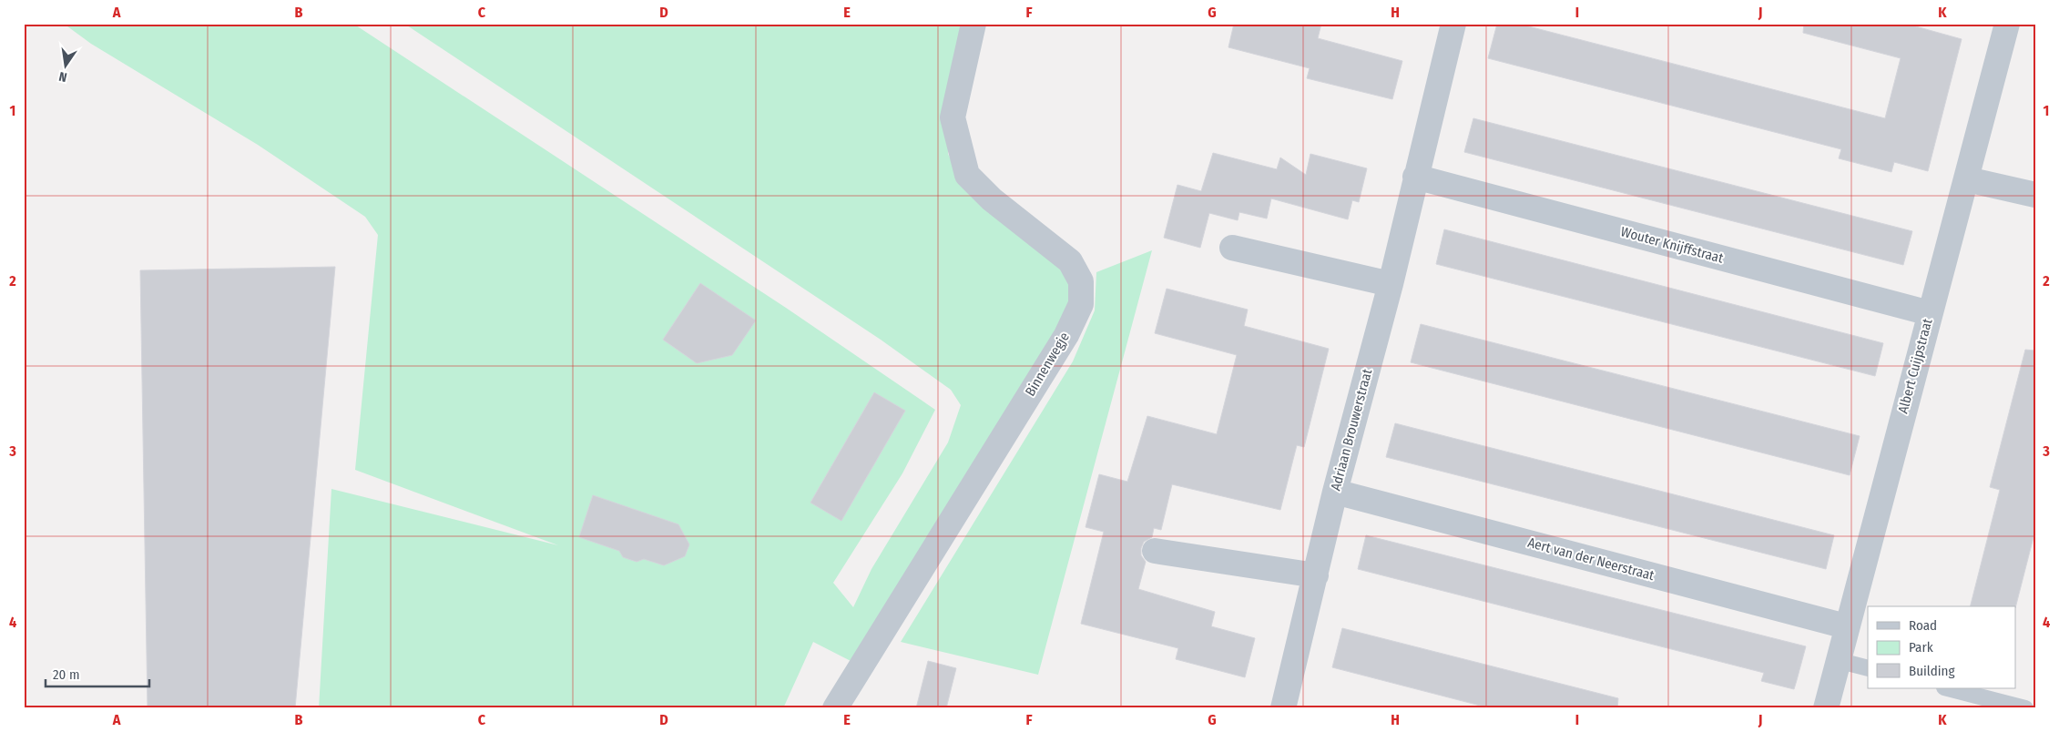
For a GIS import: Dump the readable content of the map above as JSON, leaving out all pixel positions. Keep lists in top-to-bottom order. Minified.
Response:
{"streets":{"street":["Wouter Knijffstraat","Binnenwegje","Albert Cuijpstraat","Adriaan Brouwerstraat","Aert van der Neerstraat"]},"crossings":[["Wouter Knijffstraat","Albert Cuijpstraat"],["Wouter Knijffstraat","Adriaan Brouwerstraat"],["Albert Cuijpstraat","Aert van der Neerstraat"],["Adriaan Brouwerstraat","Aert van der Neerstraat"]],"legend":["Road","Park","Building"],"scale_bar":"20 m","north":"bottom","grid":{"columns":["A","B","C","D","E","F","G","H","I","J","K"],"rows":["1","2","3","4"]}}
